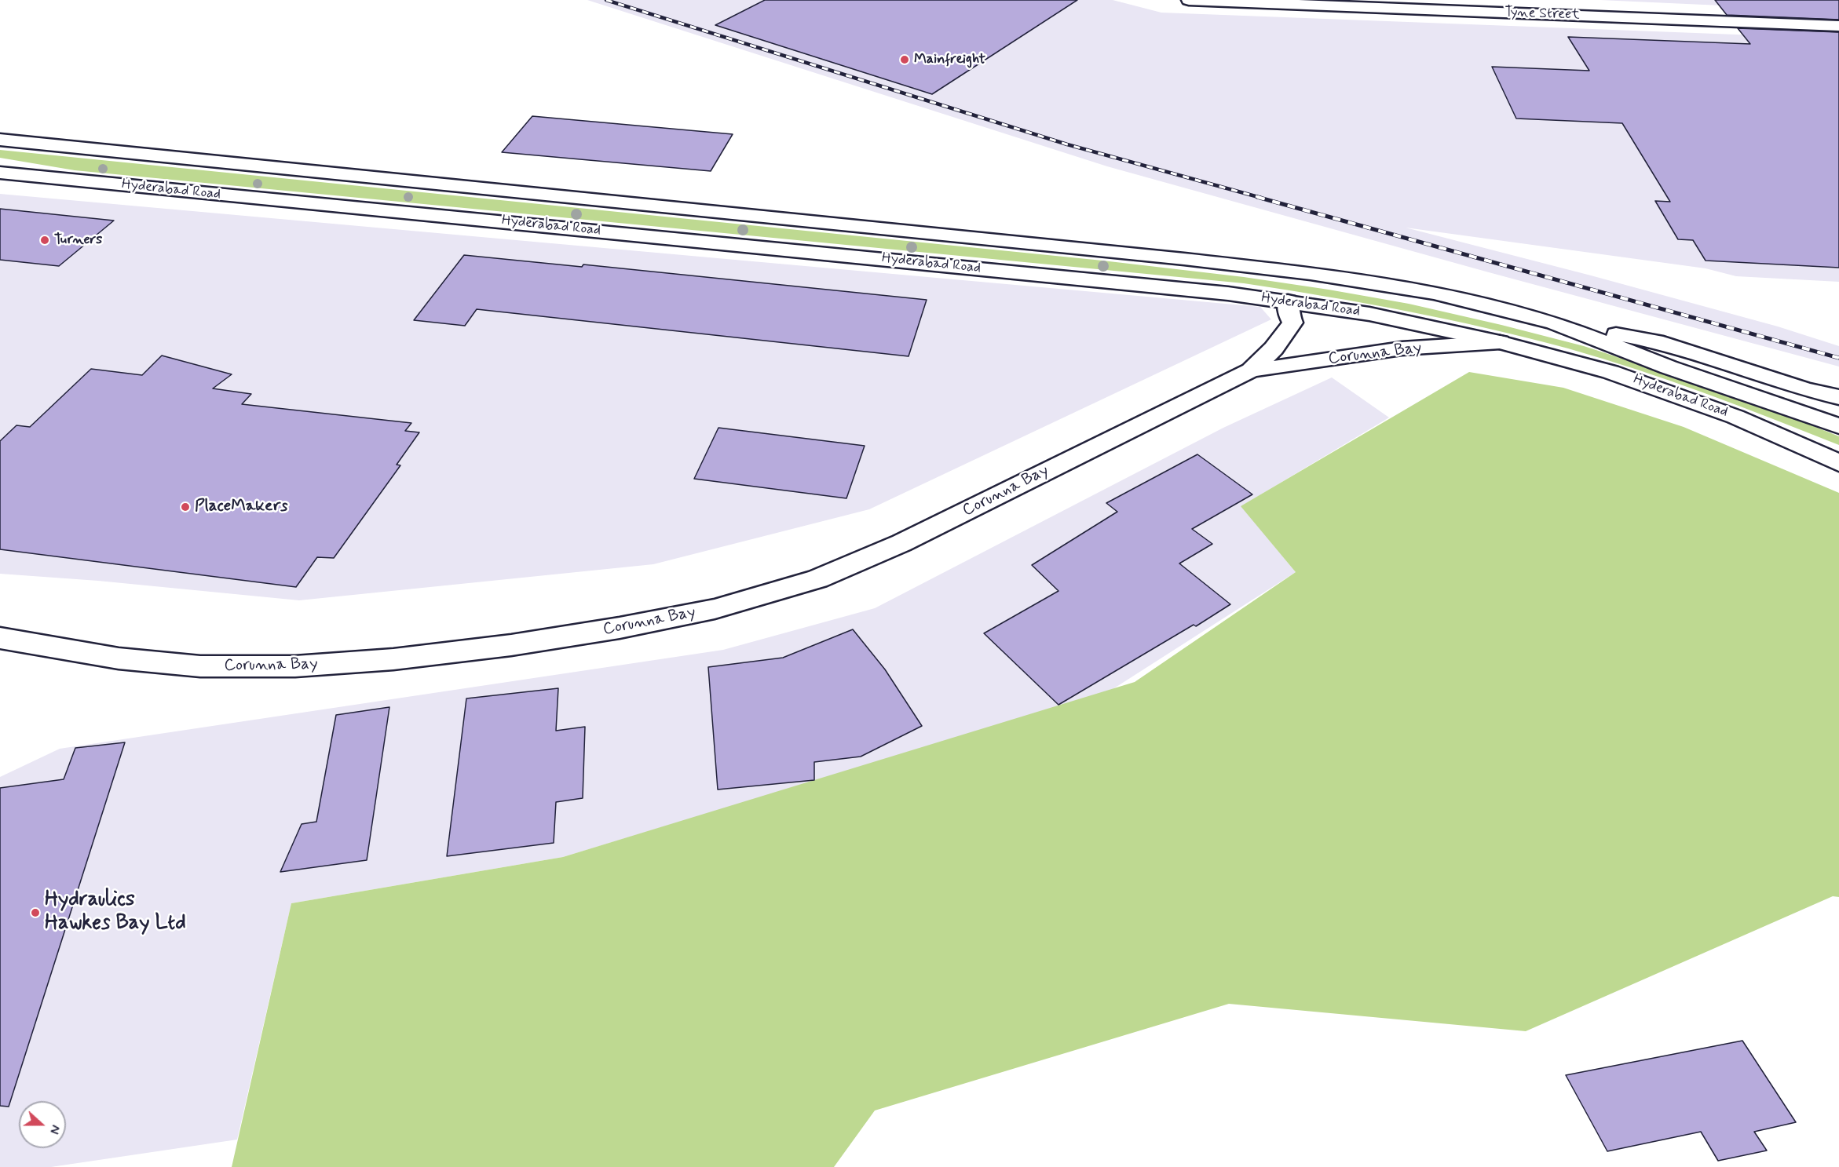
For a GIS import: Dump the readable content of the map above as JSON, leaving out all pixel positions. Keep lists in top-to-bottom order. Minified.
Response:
{"streets":{"main road":["Tyne Street","Hyderabad Road","Corunna Bay"]},"crossings":[["Hyderabad Road","Corunna Bay"]],"places":["Mainfreight","Turners","PlaceMakers","Hydraulics Hawkes Bay Ltd"],"north":"right"}
